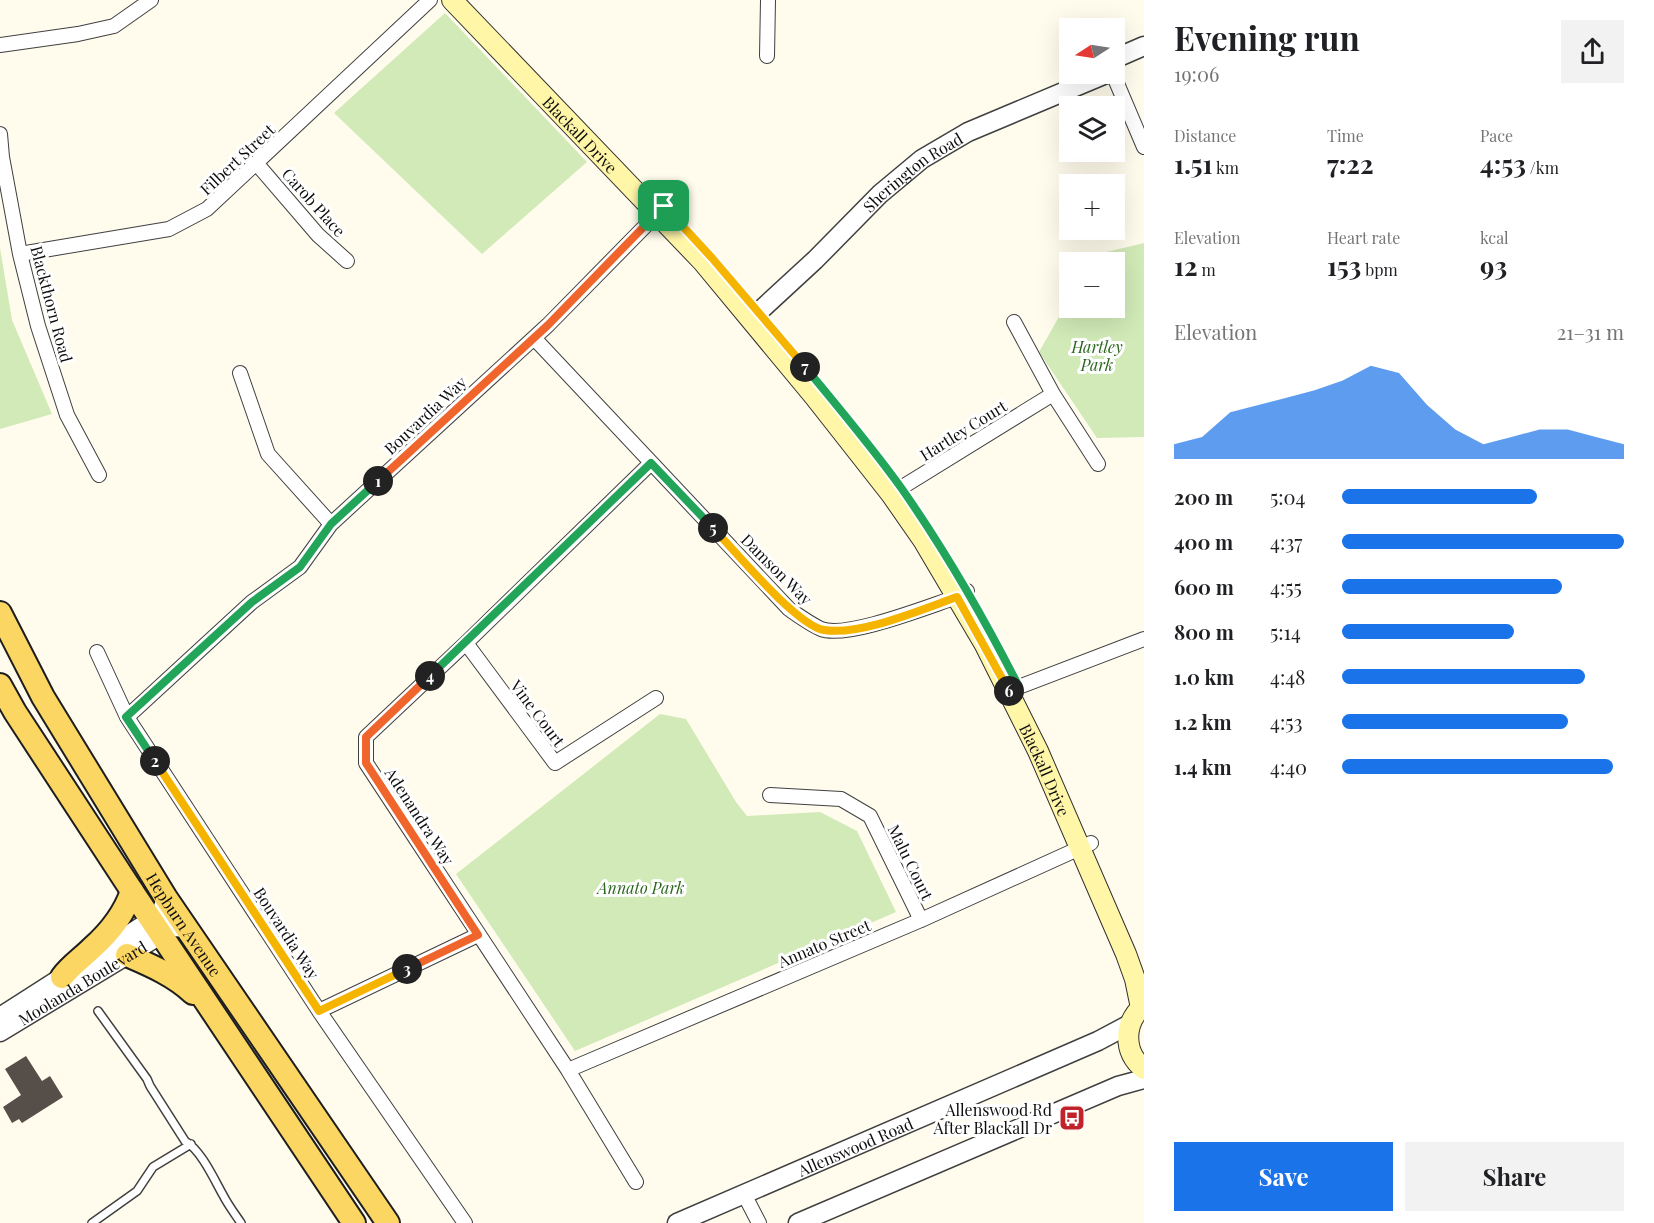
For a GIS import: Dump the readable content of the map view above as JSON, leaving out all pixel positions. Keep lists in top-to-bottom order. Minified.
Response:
{"streets":{"main road":["Blackall Drive","Hepburn Avenue"],"street":["Filbert Street","Sherington Road","Carob Place","Blackthorn Road","Bouvardia Way","Hartley Court","Damson Way","Vine Court","Adenandra Way","Malu Court","Annato Street","Moolanda Boulevard","Allenswood Road"]},"crossings":[["Blackall Drive","Sherington Road"],["Blackall Drive","Bouvardia Way"],["Blackall Drive","Hartley Court"],["Blackall Drive","Damson Way"],["Blackall Drive","Annato Street"],["Filbert Street","Carob Place"],["Filbert Street","Blackthorn Road"],["Bouvardia Way","Damson Way"],["Damson Way","Adenandra Way"],["Vine Court","Adenandra Way"],["Adenandra Way","Annato Street"],["Malu Court","Annato Street"],["Hepburn Avenue","Moolanda Boulevard"]],"parks":["Hartley Park","Annato Park"],"places":{"bus stop":["Allenswood Rd After Blackall Dr"]},"north":"left","page":{"heading":["Evening run","19:06"],"map_buttons":["+","−"],"stats":[["Distance","1.51 km"],["Time","7:22"],["Pace","4:53 /km"],["Elevation","12 m"],["Heart rate","153 bpm"],["kcal","93"]],"chart":["Elevation","21–31 m"],"pins":["7","1","5","4","6","2","3"],"list":[{"name":"200 m","note":"5:04"},{"name":"400 m","note":"4:37"},{"name":"600 m","note":"4:55"},{"name":"800 m","note":"5:14"},{"name":"1.0 km","note":"4:48"},{"name":"1.2 km","note":"4:53"},{"name":"1.4 km","note":"4:40"}],"buttons":["Save","Share"]}}
